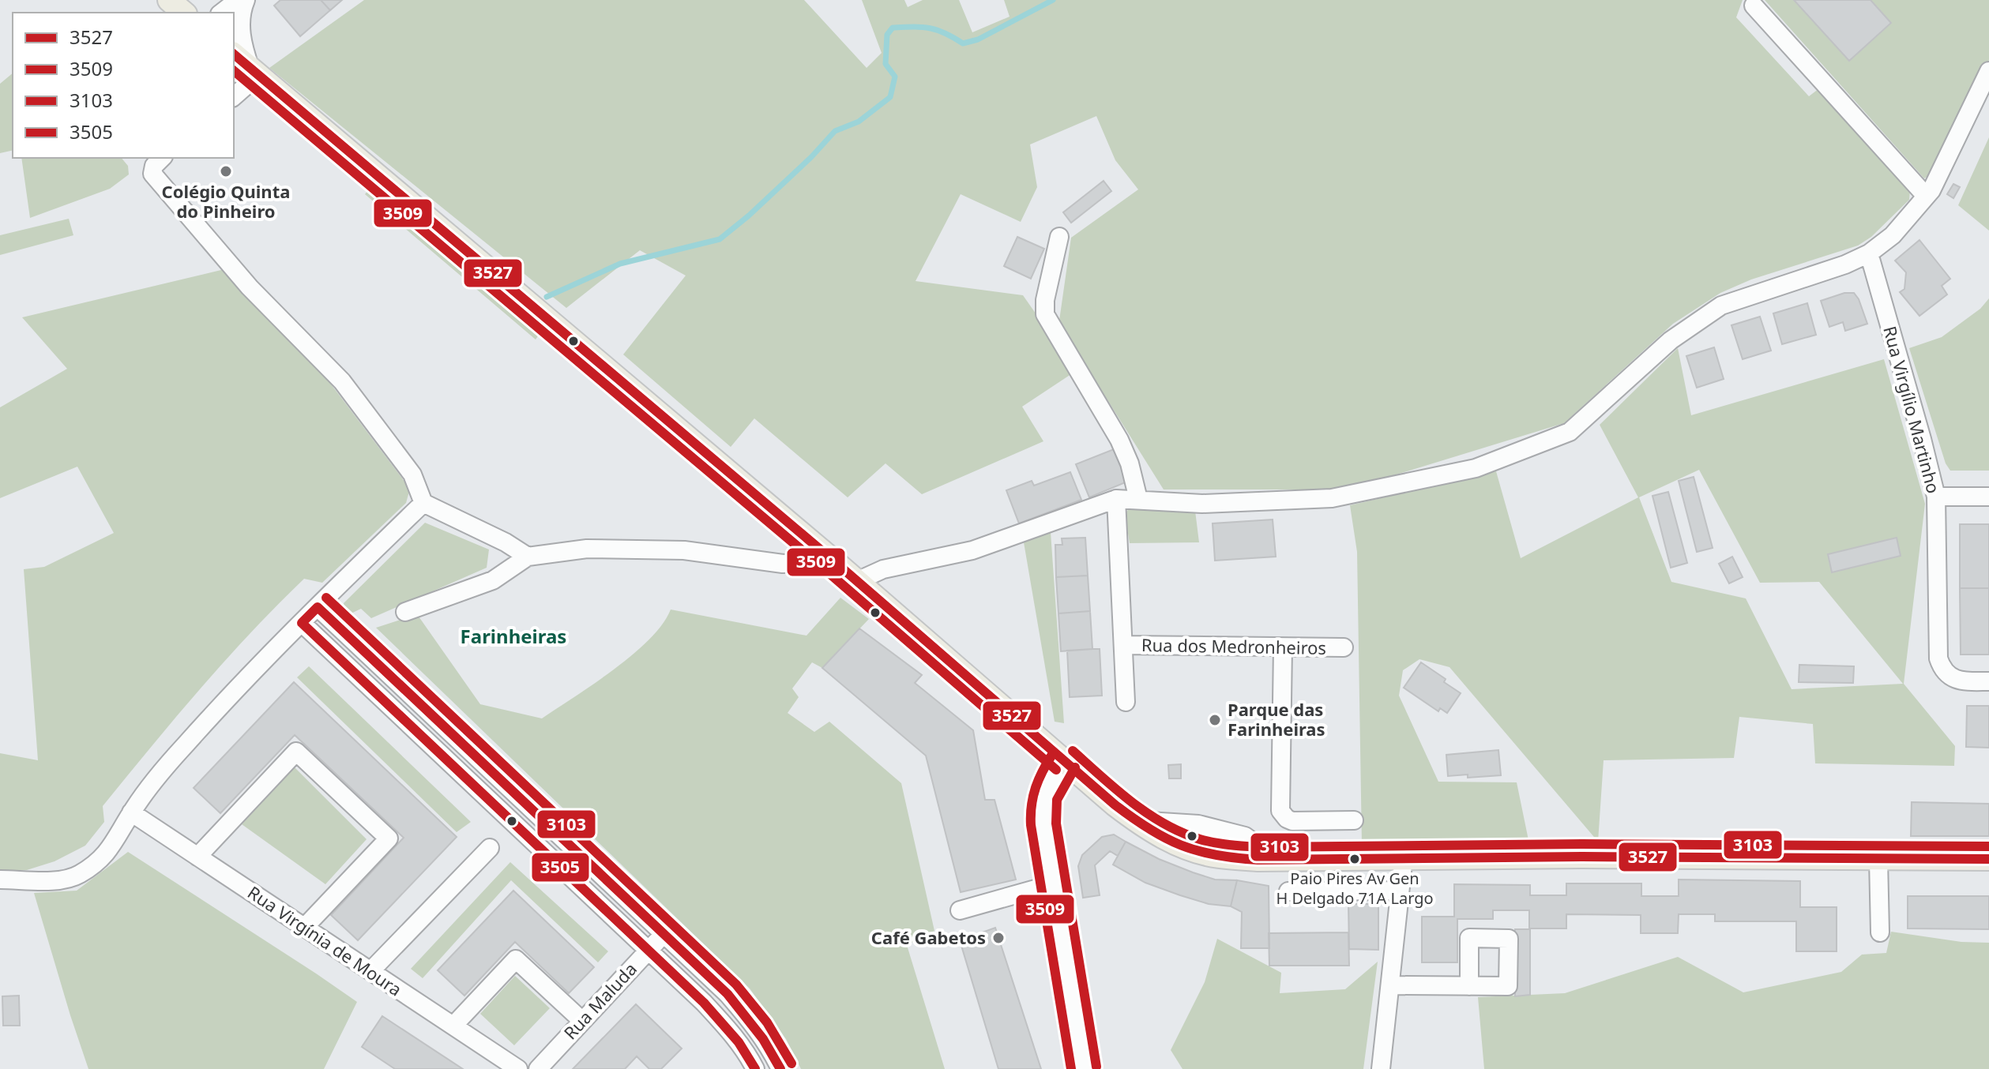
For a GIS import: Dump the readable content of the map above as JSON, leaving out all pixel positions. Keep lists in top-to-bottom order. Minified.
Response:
{"streets":{"street":["Rua Virgílio Martinho","Rua dos Medronheiros","Rua Virgínia de Moura","Rua Maluda"]},"districts":["Farinheiras"],"places":["Colégio Quinta do Pinheiro","Parque das Farinheiras","Paio Pires Av Gen H Delgado 71A Largo","Café Gabetos"],"lines":["transit line 3527","transit line 3509","transit line 3103","transit line 3505"],"legend":["3527","3509","3103","3505"]}
